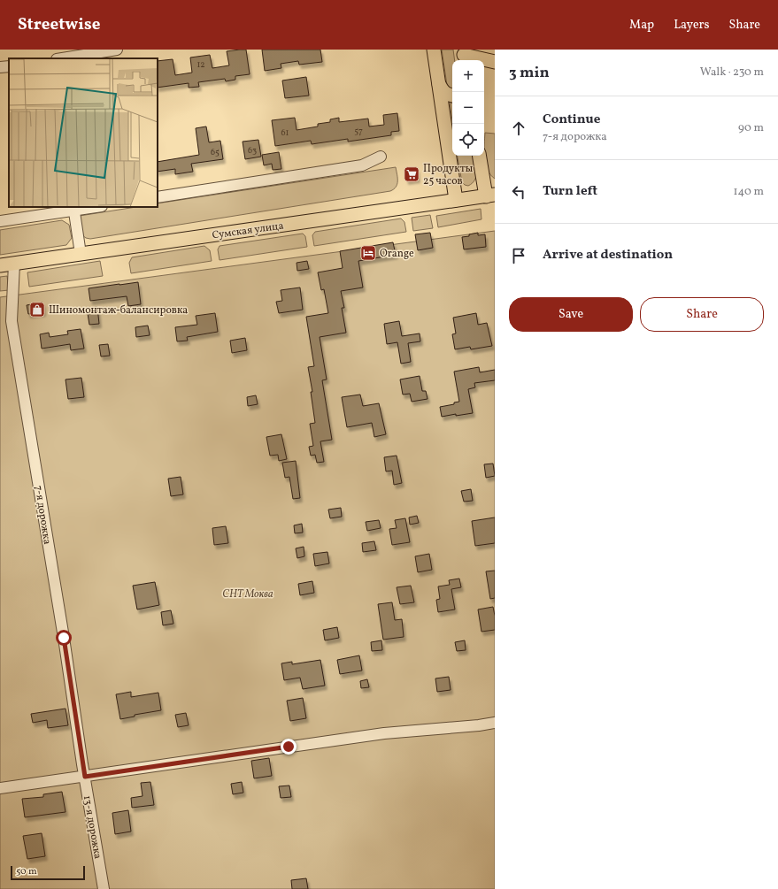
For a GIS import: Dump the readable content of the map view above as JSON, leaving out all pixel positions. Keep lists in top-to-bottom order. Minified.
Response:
{"streets":{"main road":["Сумская улица"],"street":["7-я дорожка","13-я дорожка"]},"crossings":[["Сумская улица","7-я дорожка"],["7-я дорожка","13-я дорожка"]],"parks":["СНТ Моква"],"places":{"supermarket":["Продукты 25 часов"],"hotel":["Orange"],"shop":["Шиномонтаж-балансировка"]},"house_numbers":["12","57","61","63","65"],"scale_bar":"50 m","page":{"header":"Streetwise","nav":["Map","Layers","Share"],"heading":["3 min","Walk · 230 m"],"map_buttons":["+","−"],"list":[["Continue","7-я дорожка","90 m"],["Turn left","140 m"],"Arrive at destination"],"buttons":["Save","Share"],"scale":"50 m"}}
